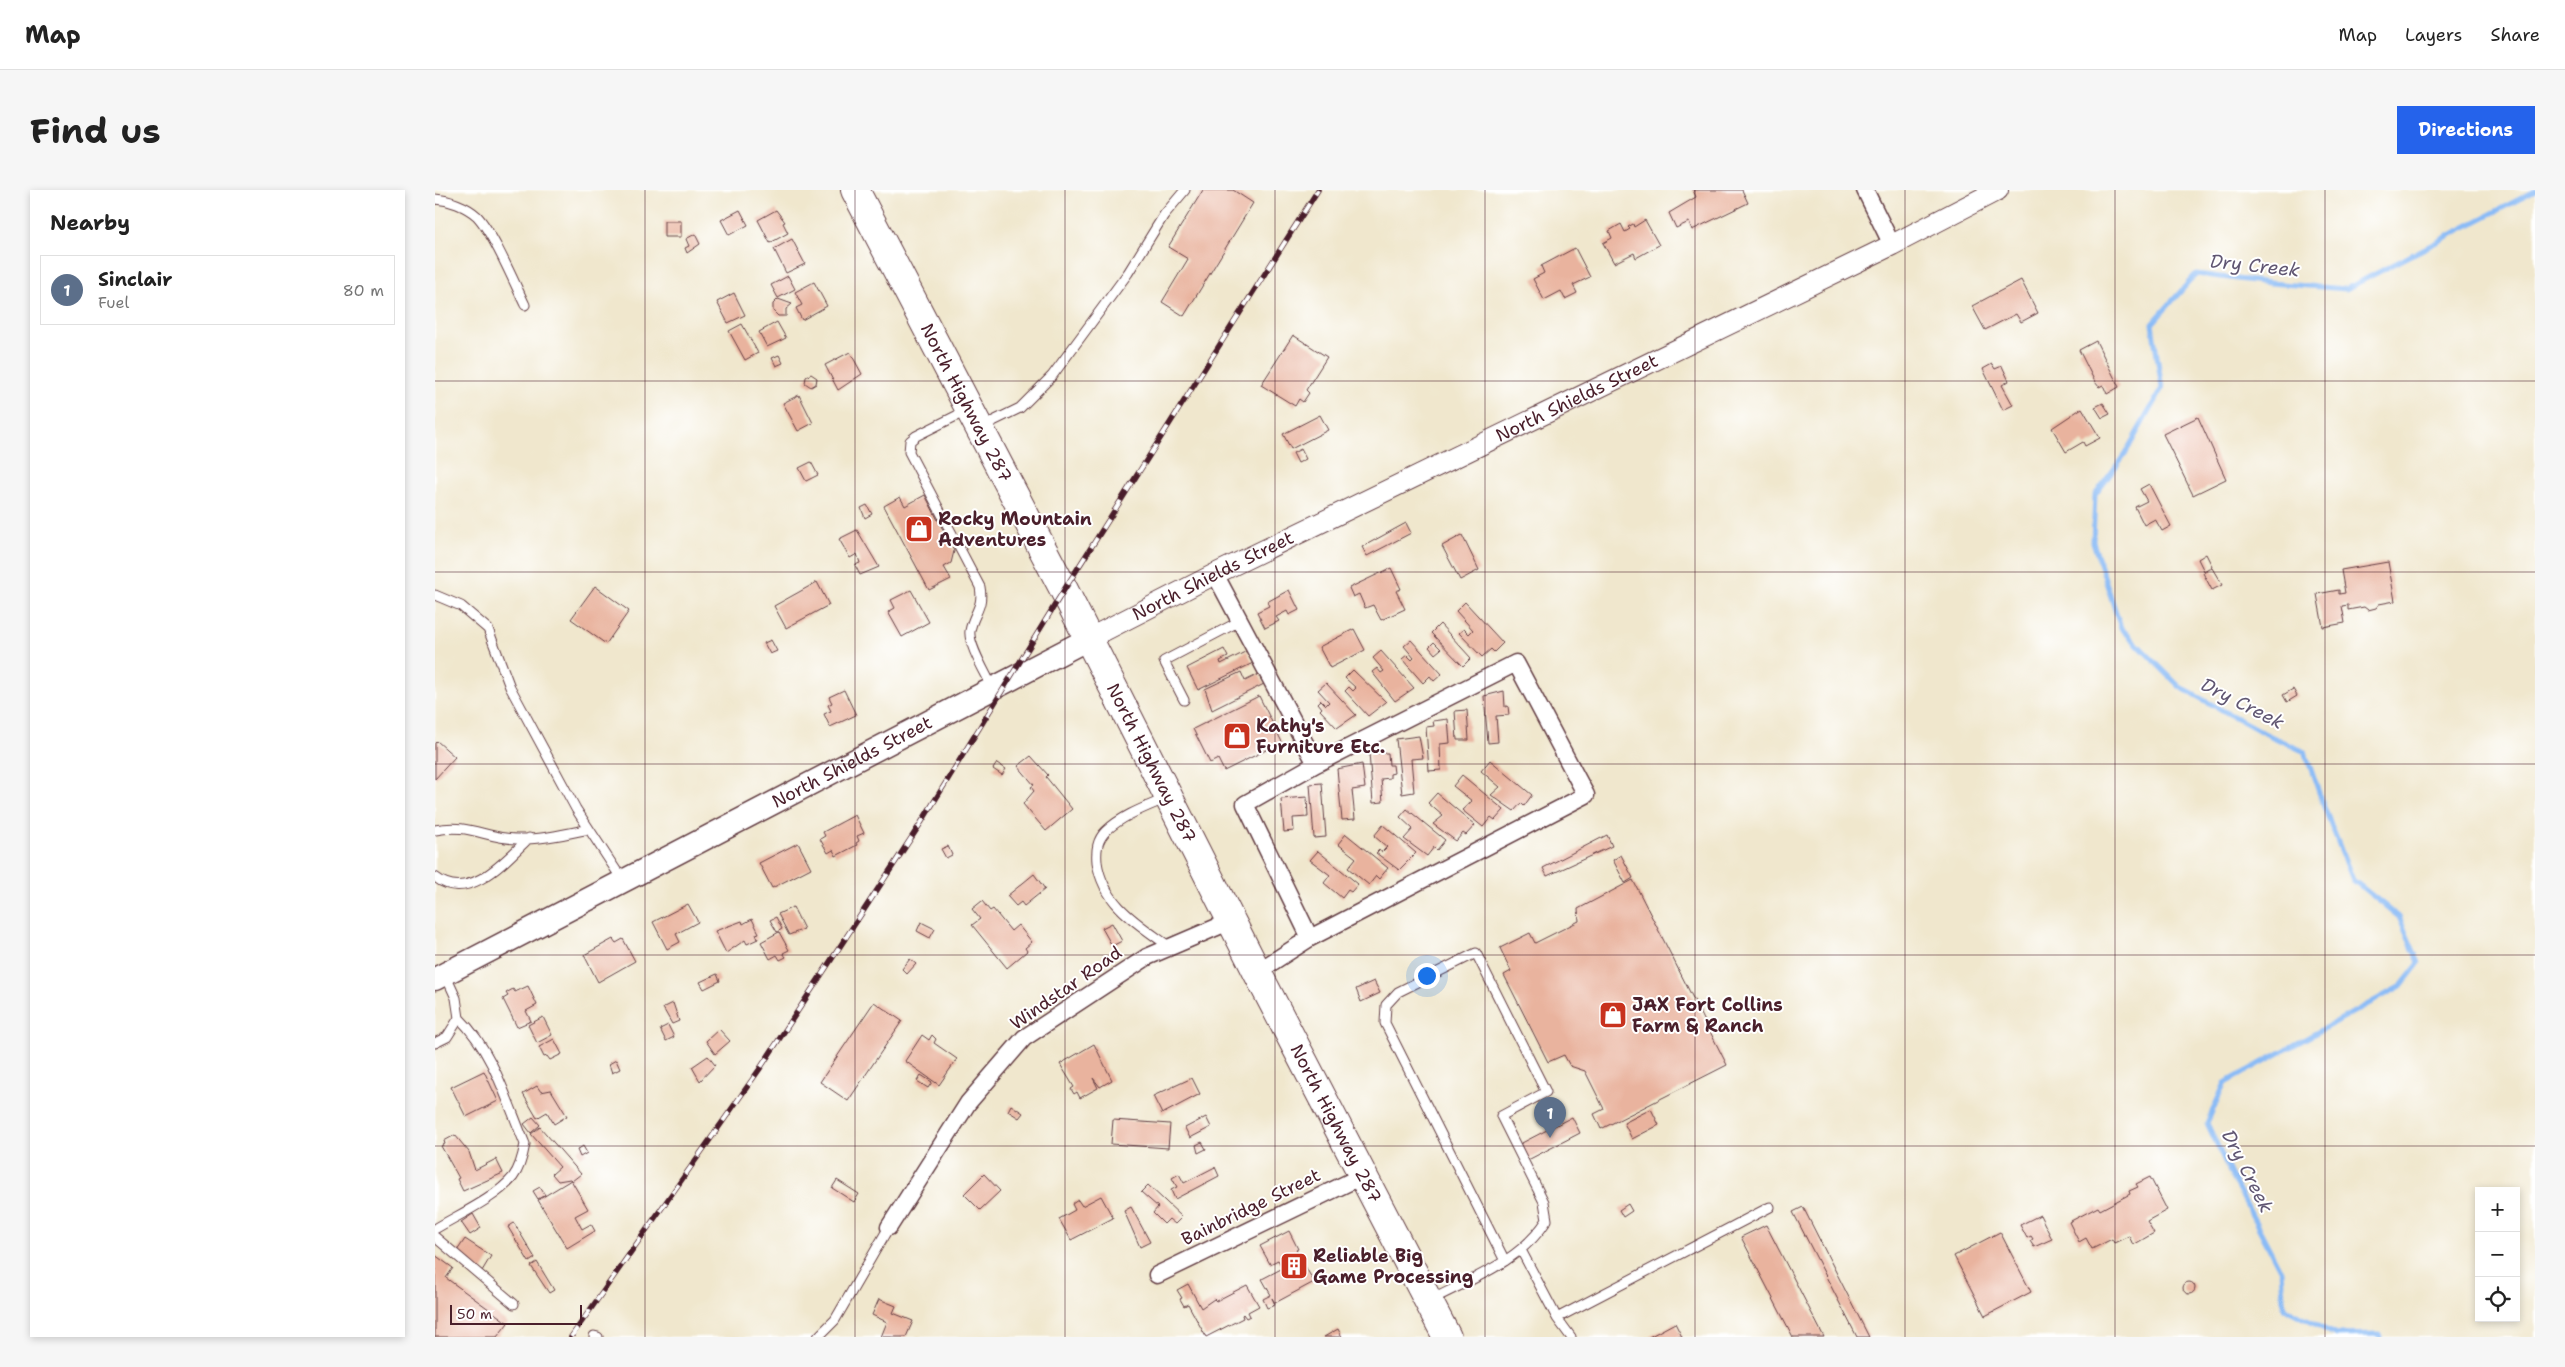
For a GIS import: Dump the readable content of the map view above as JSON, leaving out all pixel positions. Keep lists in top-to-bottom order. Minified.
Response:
{"streets":{"highway":["North Highway 287"],"main road":["North Shields Street"],"street":["Windstar Road","Bainbridge Street"]},"crossings":[["North Shields Street","North Highway 287"],["North Highway 287","Windstar Road"],["North Highway 287","Bainbridge Street"]],"water":["Dry Creek"],"places":{"shop":["Rocky Mountain Adventures","Kathy's Furniture Etc.","JAX Fort Collins Farm & Ranch"],"building":["Reliable Big Game Processing"]},"scale_bar":"50 m","page":{"header":"Map","nav":["Map","Layers","Share"],"buttons":"Directions","title":"Find us","heading":"Nearby","list":[{"mark":"1","name":"Sinclair","note":"Fuel","value":"80 m"}],"pins":"1","map_buttons":["+","−"],"scale":"50 m"}}
